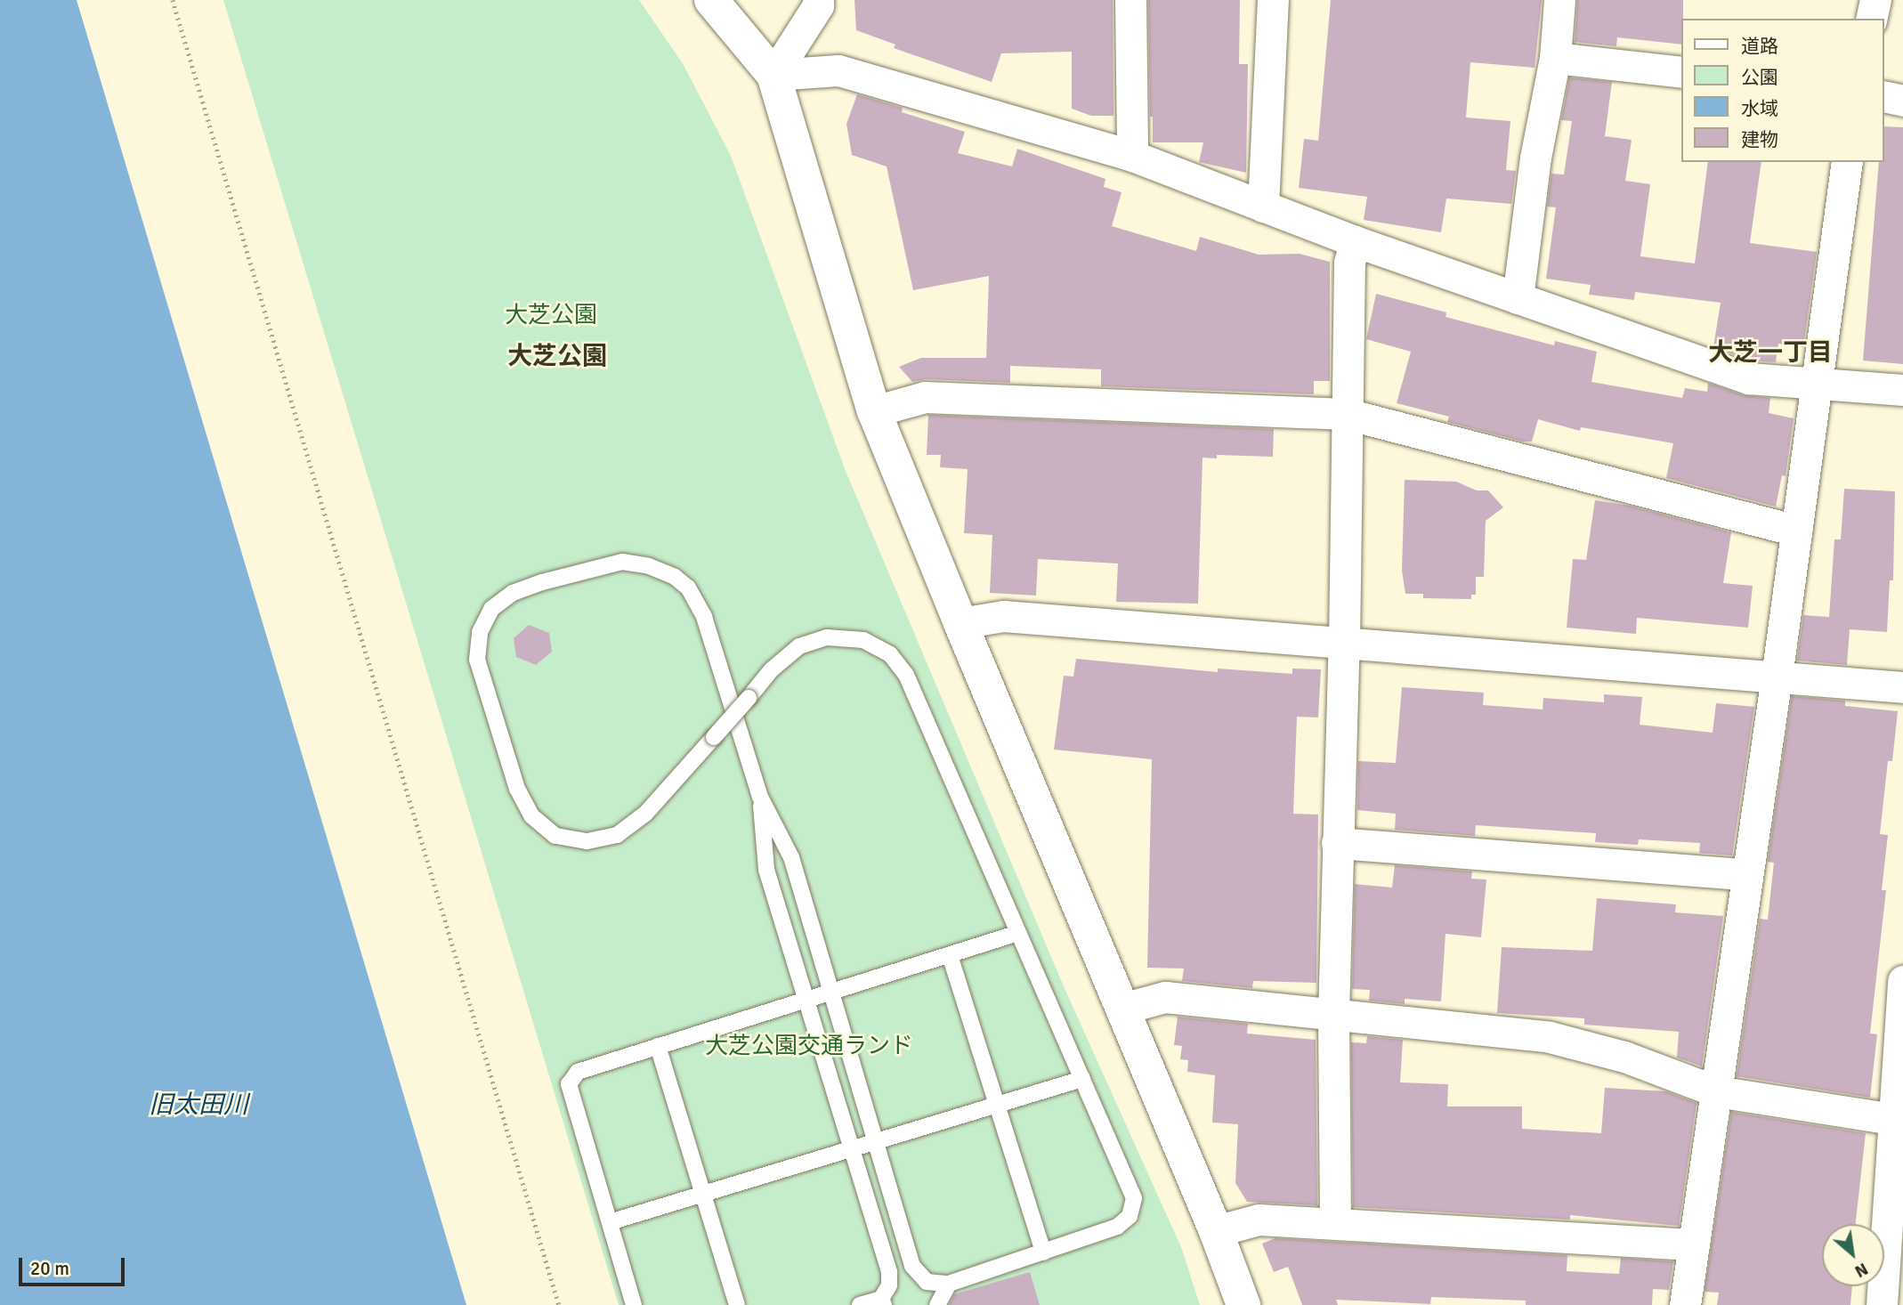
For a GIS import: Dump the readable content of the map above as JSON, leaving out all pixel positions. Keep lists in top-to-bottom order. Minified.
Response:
{"districts":["大芝一丁目","大芝公園"],"water":["旧太田川"],"parks":["大芝公園","大芝公園交通ランド"],"legend":["道路","公園","水域","建物"],"scale_bar":"20 m","north":"bottom right"}
